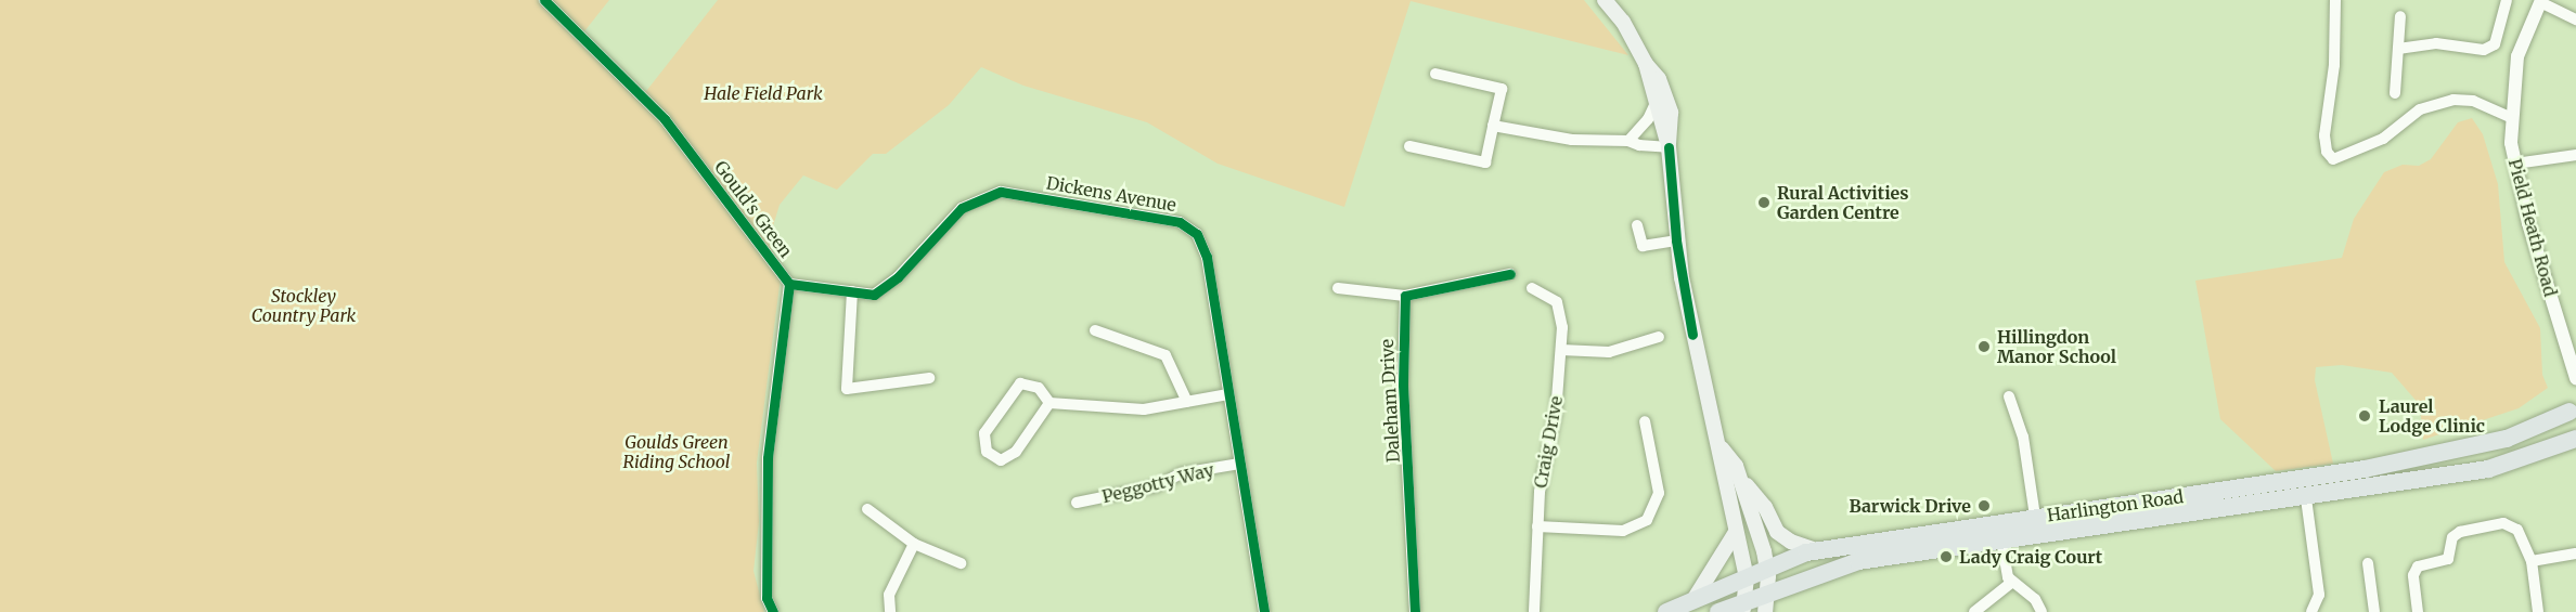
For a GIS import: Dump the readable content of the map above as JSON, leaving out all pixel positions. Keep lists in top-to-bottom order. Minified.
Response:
{"streets":{"main road":["Harlington Road"],"street":["Dickens Avenue","Gould's Green","Pield Heath Road","Daleham Drive","Craig Drive","Peggotty Way"]},"crossings":[["Dickens Avenue","Gould's Green"],["Dickens Avenue","Peggotty Way"]],"parks":["Hale Field Park","Stockley Country Park","Goulds Green Riding School"],"places":["Rural Activities Garden Centre","Hillingdon Manor School","Laurel Lodge Clinic","Barwick Drive","Lady Craig Court"]}
